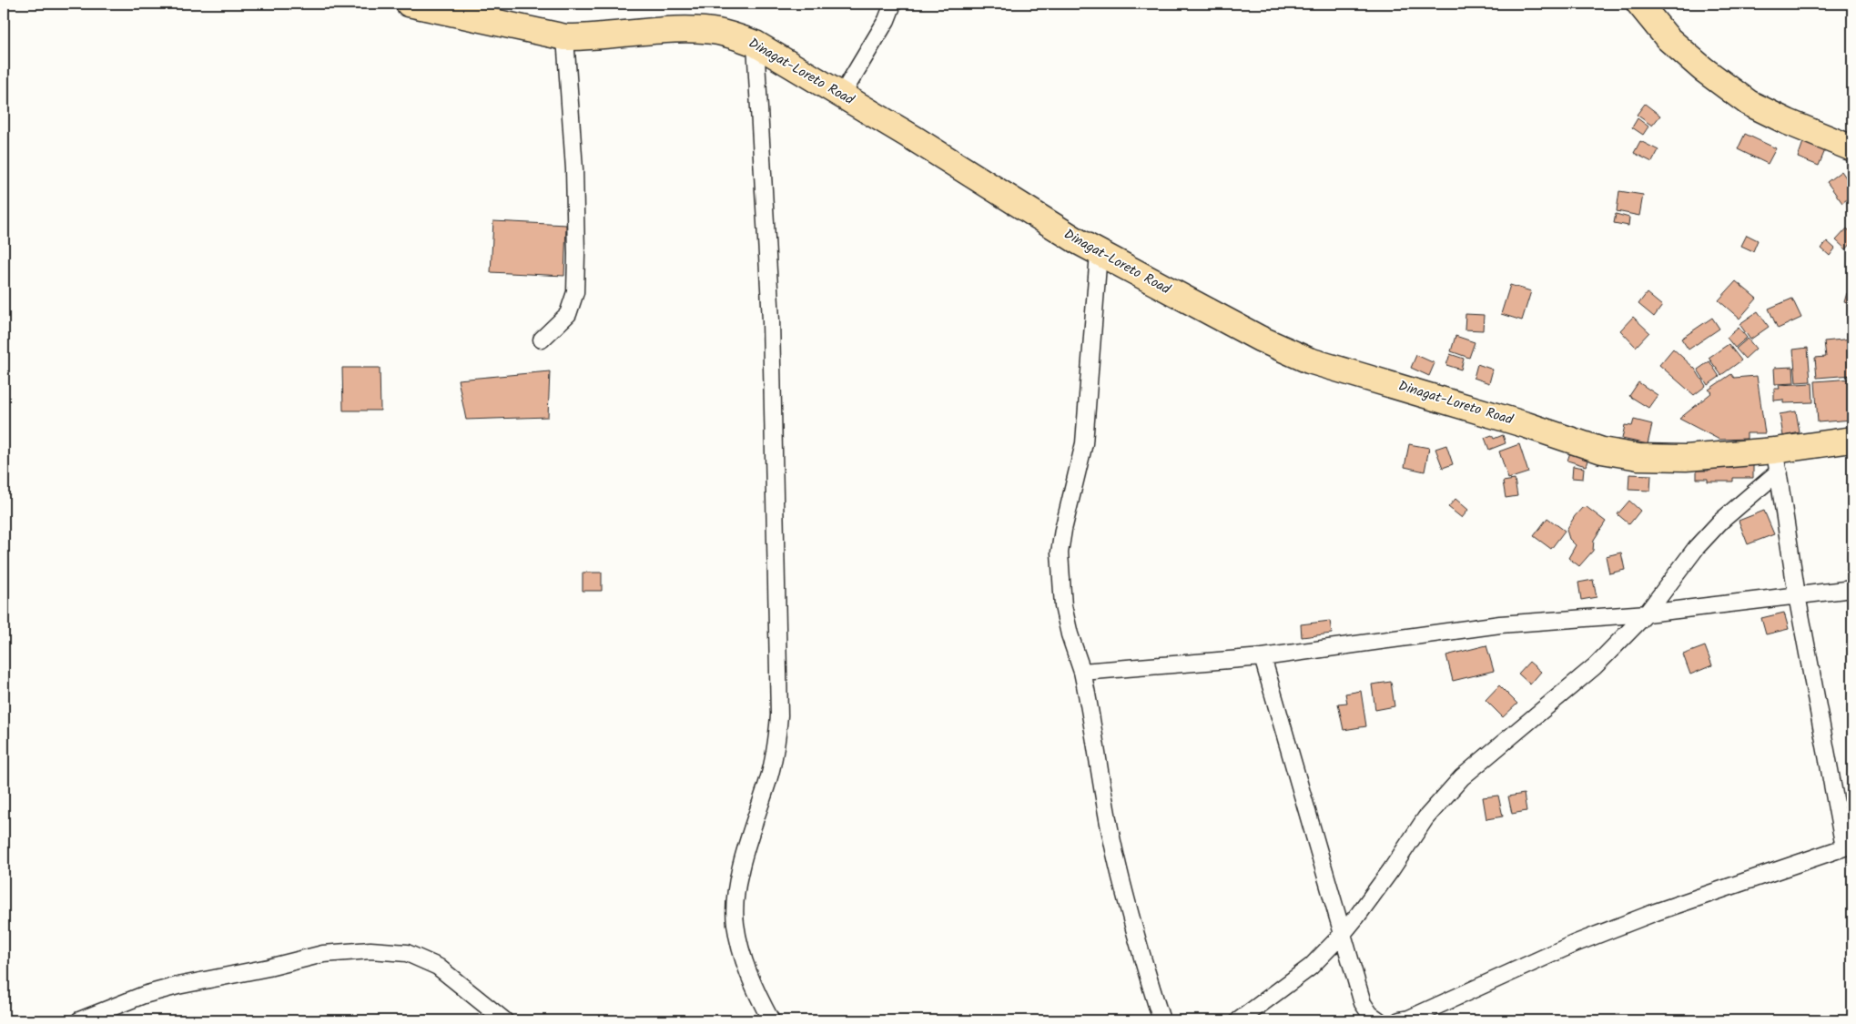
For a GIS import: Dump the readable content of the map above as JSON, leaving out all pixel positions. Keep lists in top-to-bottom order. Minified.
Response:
{"streets":{"main road":["Dinagat-Loreto Road"]}}
